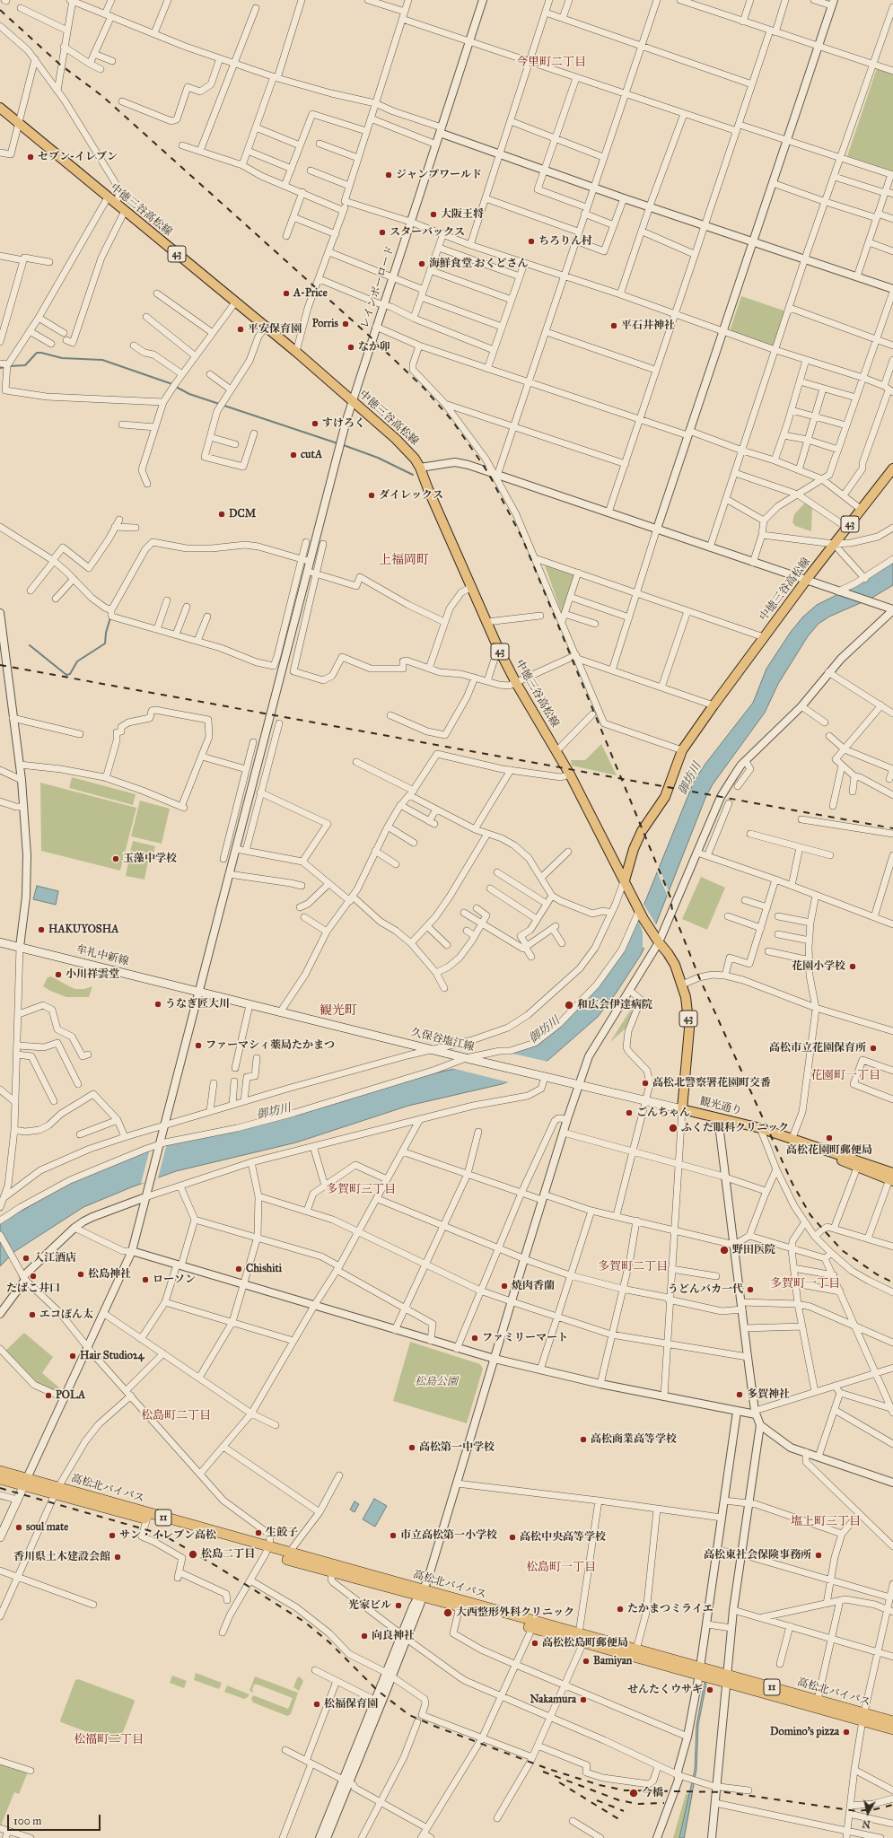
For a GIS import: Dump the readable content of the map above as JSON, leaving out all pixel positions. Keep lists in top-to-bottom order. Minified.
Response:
{"streets":{"highway":["高松北バイパス","11"],"main road":["中徳三谷高松線","43","牟礼中新線","久保谷塩江線","観光通り"],"street":["レインボーロード"]},"crossings":[["中徳三谷高松線","レインボーロード"],["中徳三谷高松線","久保谷塩江線"],["中徳三谷高松線","観光通り"],["レインボーロード","牟礼中新線"],["レインボーロード","久保谷塩江線"],["レインボーロード","高松北バイパス"],["牟礼中新線","久保谷塩江線"],["久保谷塩江線","観光通り"]],"districts":["今里町二丁目","上福岡町","観光町","花園町一丁目","多賀町三丁目","多賀町二丁目","多賀町一丁目","松島町二丁目","塩上町三丁目","松島町一丁目","松福町二丁目"],"water":["御坊川"],"parks":["松島公園"],"places":["セブン-イレブン","ジャンプワールド","大阪王将","スターバックス","ちろりん村","海鮮食堂 おくどさん","A-Price","Porris","平石井神社","平安保育園","なか卯","すけろく","cutA","ダイレックス","DCM","玉藻中学校","HAKUYOSHA","花園小学校","小川祥雲堂","うなぎ匠大川","和広会伊達病院","ファーマシィ薬局たかまつ","高松市立花園保育所","高松北警察署花園町交番","ごんちゃん","ふくだ眼科クリニック","高松花園町郵便局","野田医院","入江酒店","Chishiti","松島神社","たばこ井口","ローソン","焼肉香蘭","うどんバカ一代","エコぽん太","ファミリーマート","Hair Studio24","多賀神社","POLA","高松商業高等学校","高松第一中学校","soul mate","生餃子","サン・イレブン高松","市立高松第一小学校","高松中央高等学校","松島二丁目","高松東社会保険事務所","香川県土木建設会館","光家ビル","たかまつミライエ","大西整形外科クリニック","向良神社","高松松島町郵便局","Bamiyan","せんたくウサギ","Nakamura","松福保育園","Domino's pizza","今橋"],"scale_bar":"100 m","north":"bottom"}
